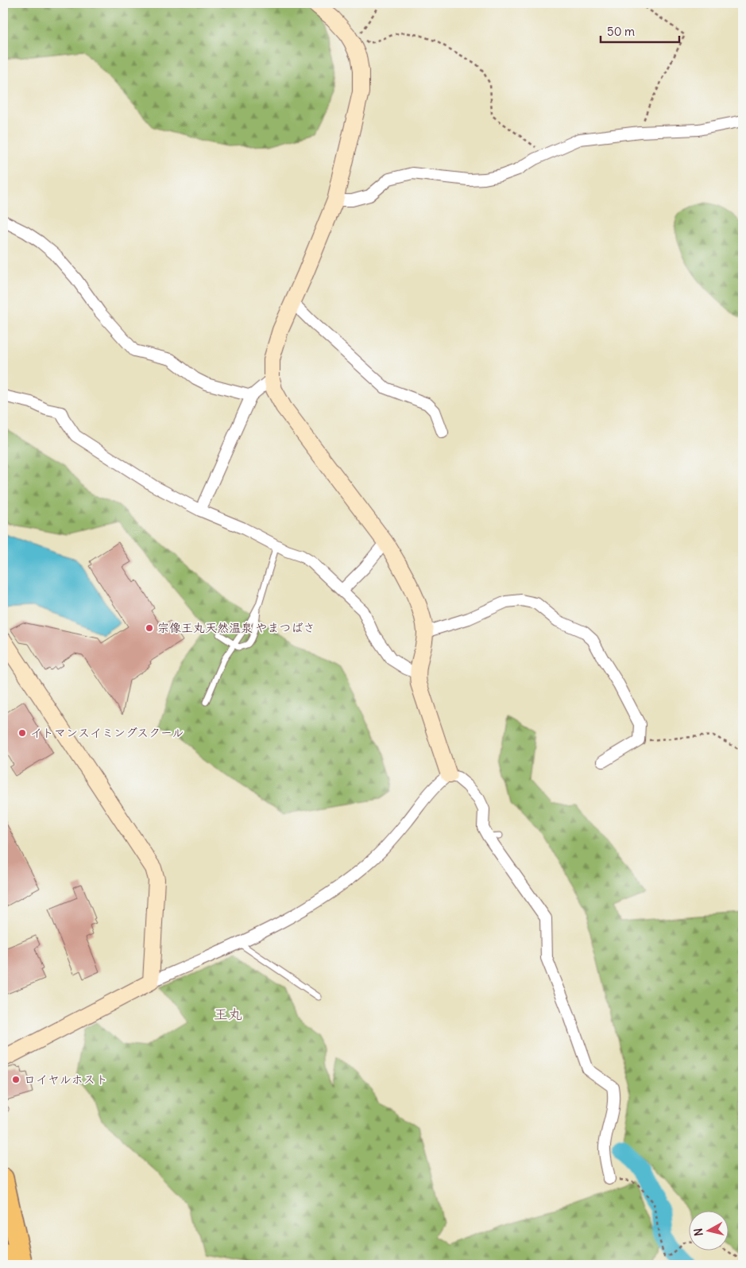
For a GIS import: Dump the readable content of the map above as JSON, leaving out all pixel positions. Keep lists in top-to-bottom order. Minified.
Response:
{"districts":["王丸"],"places":["宗像王丸天然温泉 やまつばさ","イトマンスイミングスクール","ロイヤルホスト"],"scale_bar":"50 m","north":"left"}
